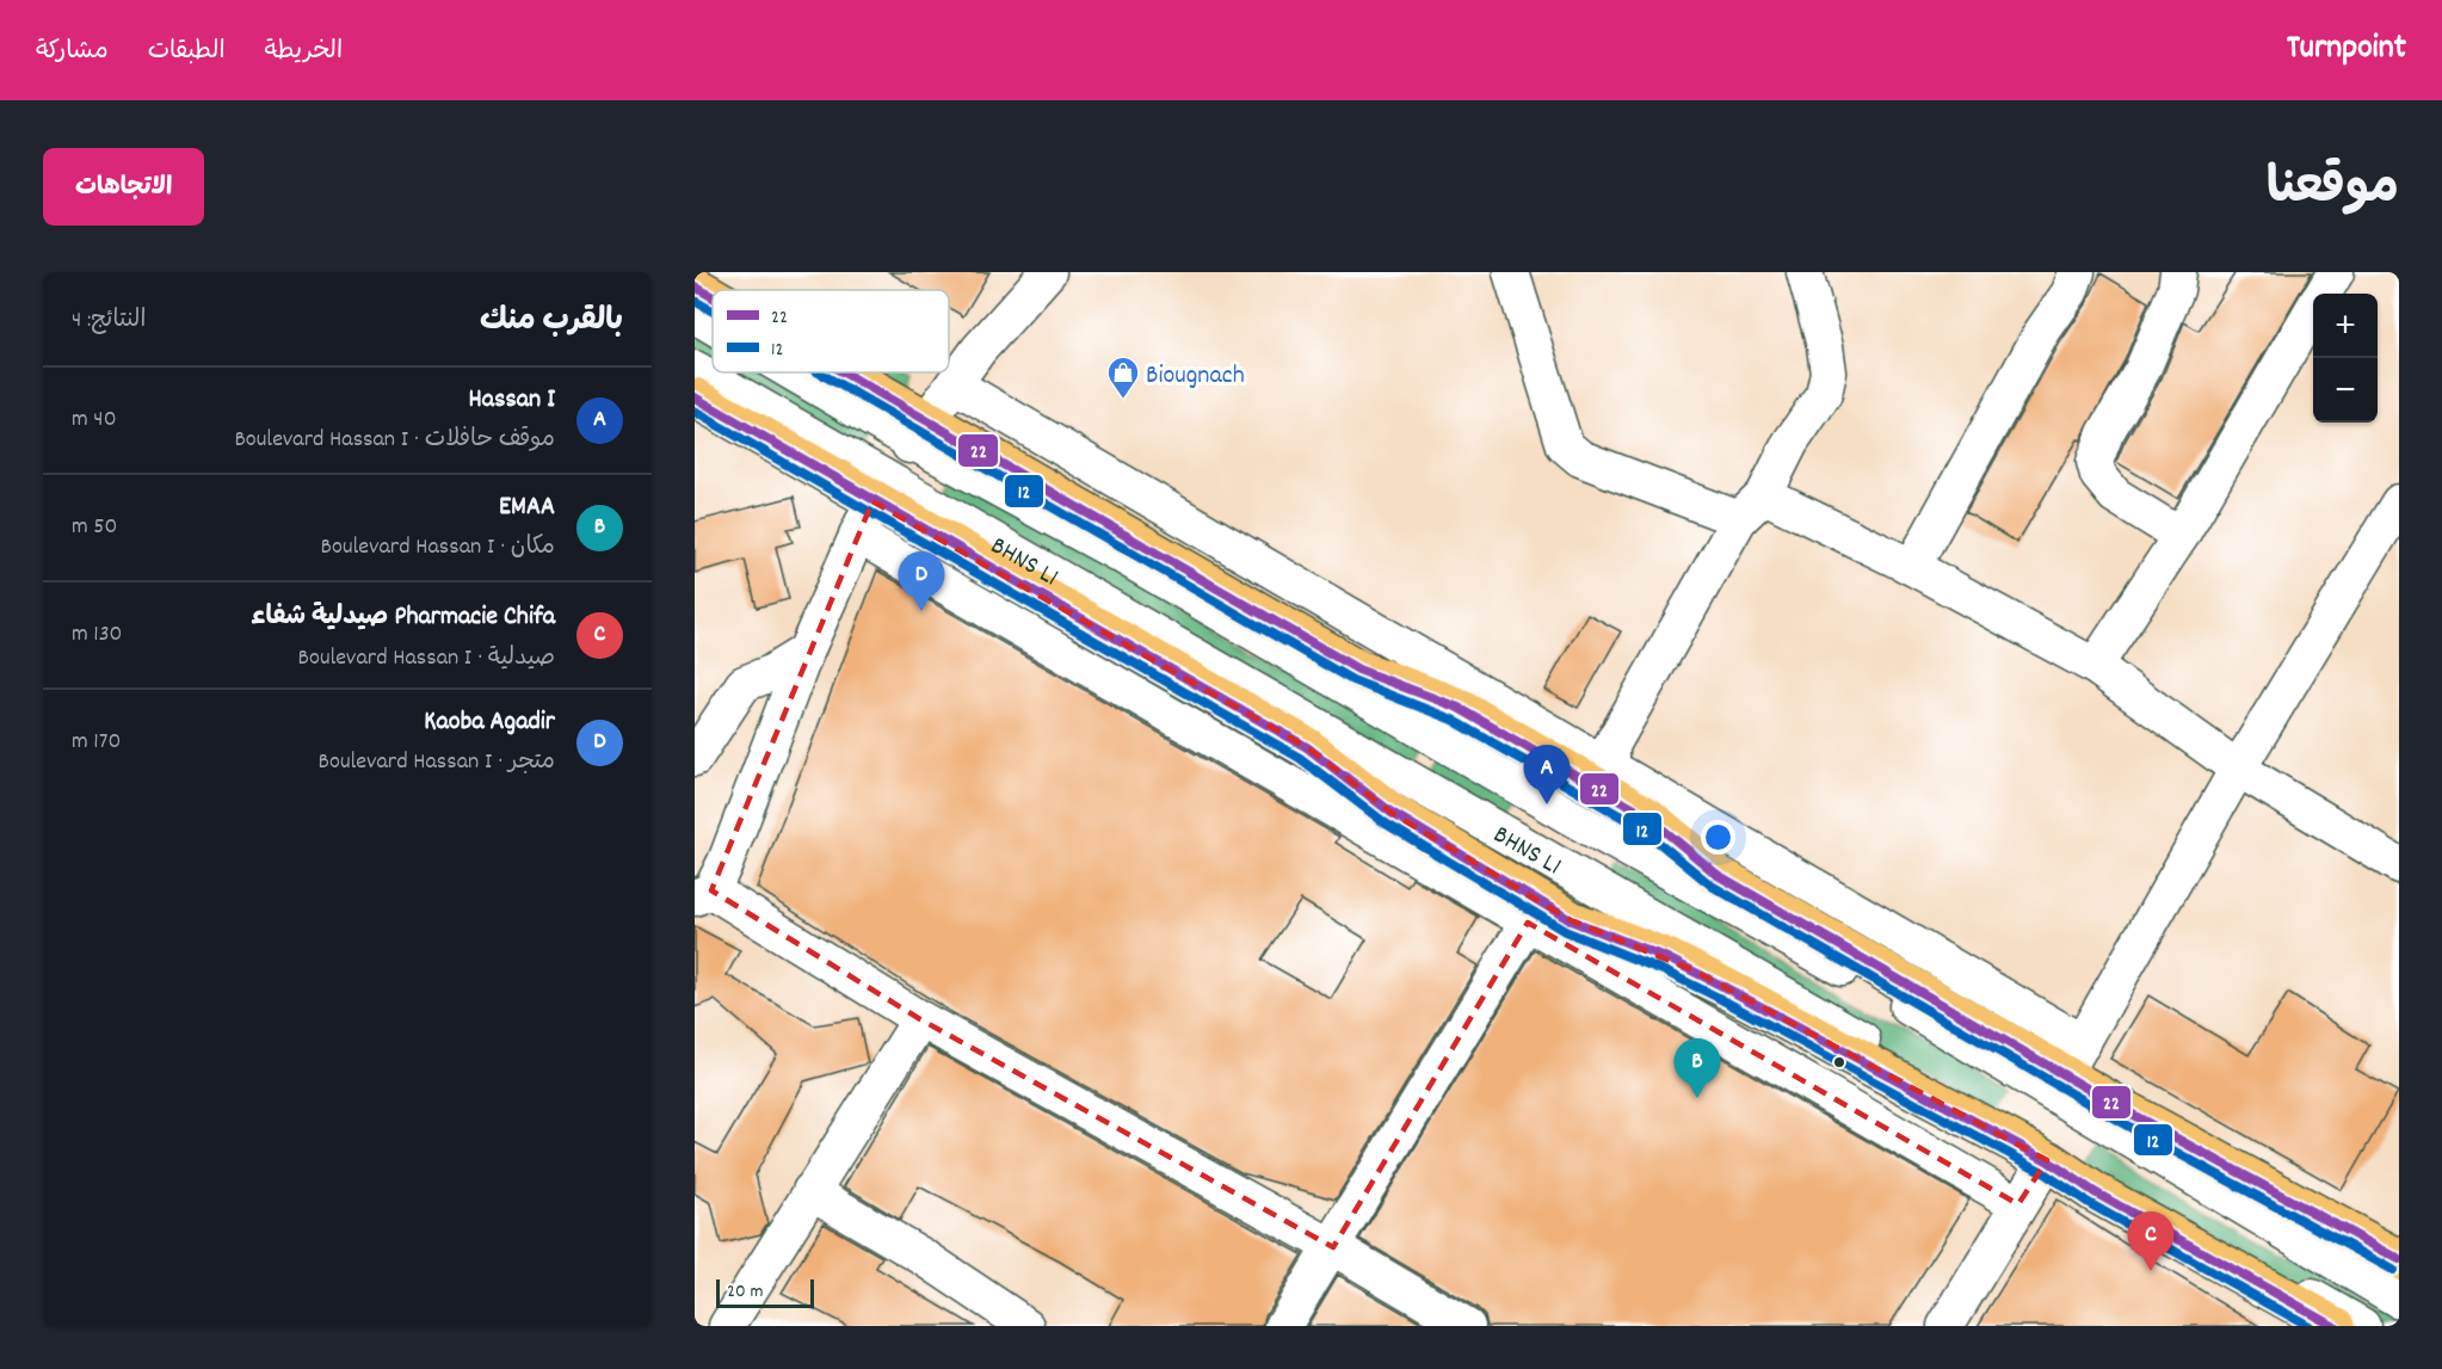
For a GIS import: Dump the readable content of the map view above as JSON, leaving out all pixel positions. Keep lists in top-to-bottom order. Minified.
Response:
{"streets":{"street":["BHNS L1"]},"places":{"shop":["Biougnach"]},"lines":["transit line 22","transit line 12"],"legend":["22","12"],"scale_bar":"20 m","page":{"header":"Turnpoint","nav":["الخريطة","الطبقات","مشاركة"],"title":"موقعنا","buttons":"الاتجاهات","heading":["بالقرب منك","النتائج: 4"],"map_buttons":["+","−"],"list":[{"mark":"A","name":"Hassan I","note":"موقف حافلات · Boulevard Hassan I","value":"40 m"},{"mark":"B","name":"EMAA","note":"مكان · Boulevard Hassan I","value":"50 m"},{"mark":"C","name":"Pharmacie Chifa صيدلية شفاء","note":"صيدلية · Boulevard Hassan I","value":"130 m"},{"mark":"D","name":"Kaoba Agadir","note":"متجر · Boulevard Hassan I","value":"170 m"}],"pins":["D","A","B","C"],"scale":"20 m"}}
